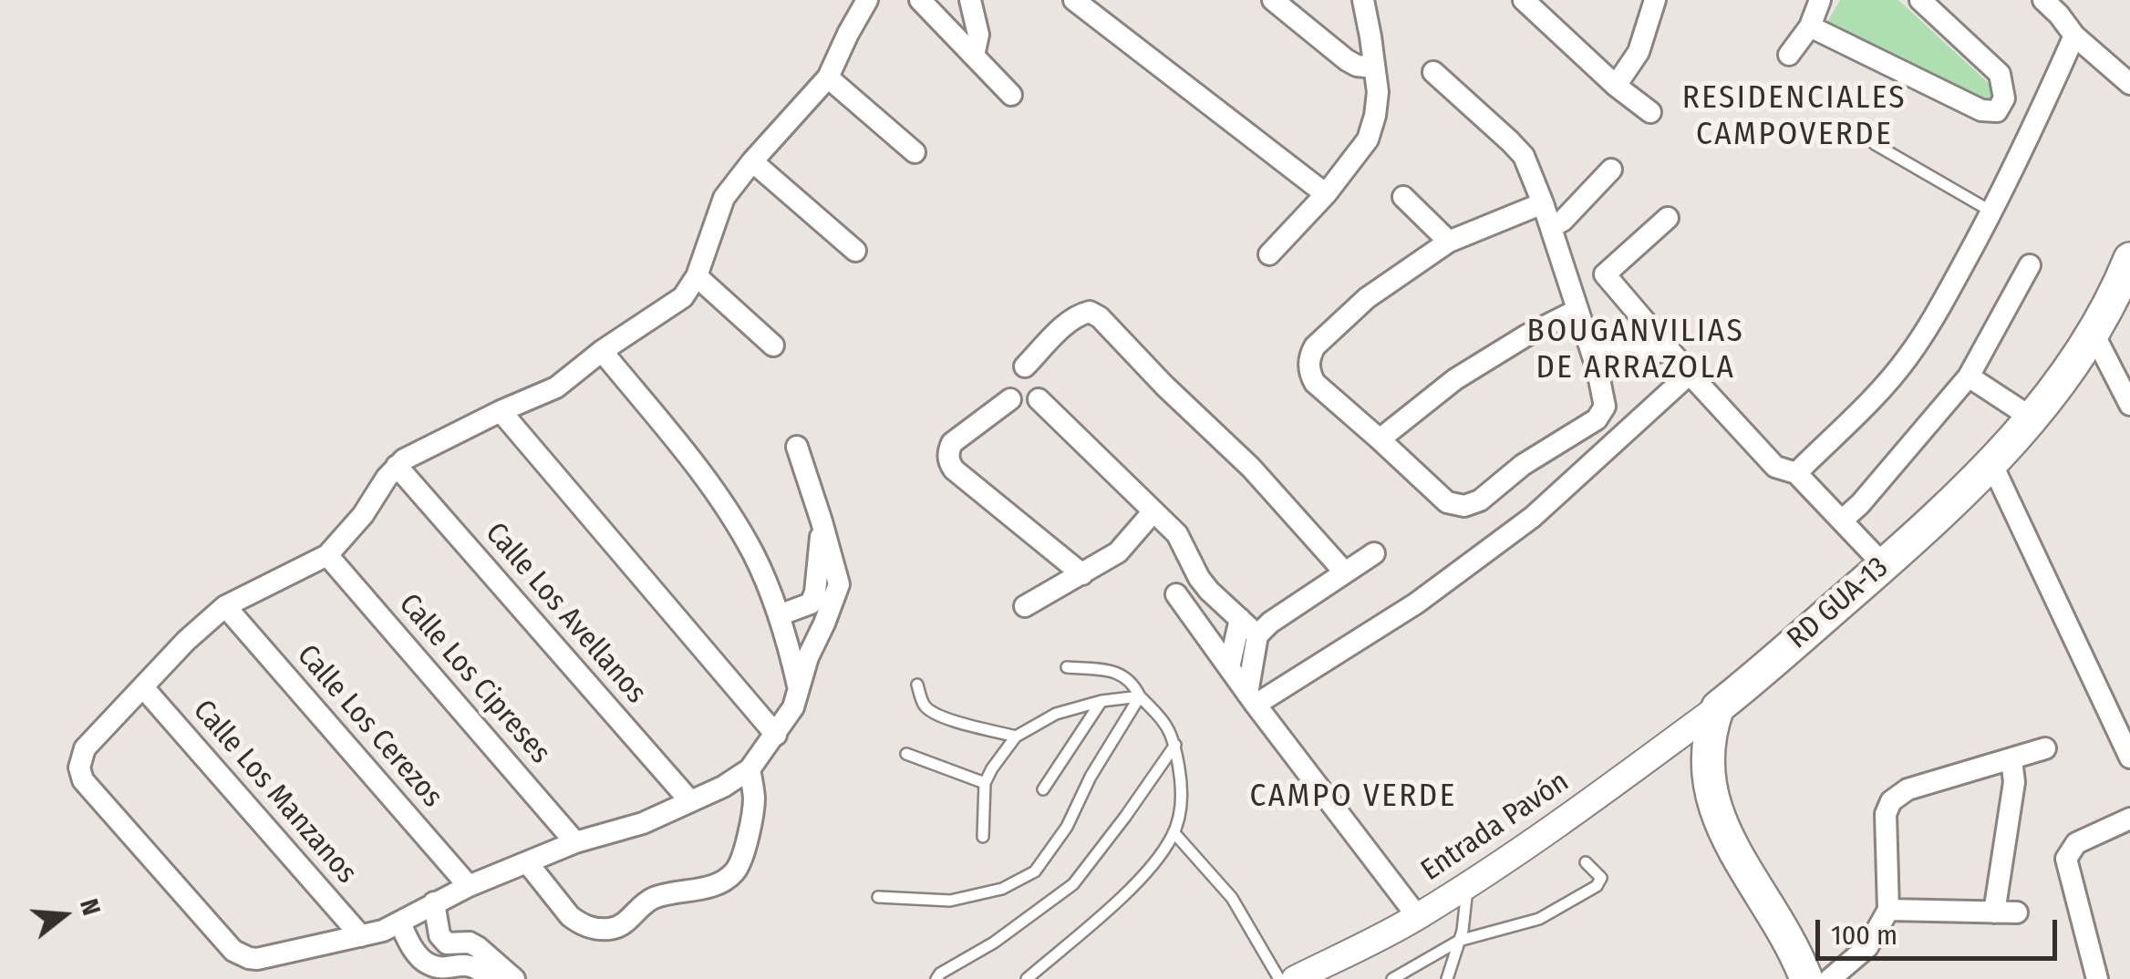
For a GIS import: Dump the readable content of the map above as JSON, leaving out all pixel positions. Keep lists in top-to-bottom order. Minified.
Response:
{"streets":{"main road":["RD GUA-13"],"street":["Calle Los Avellanos","Calle Los Cipreses","Calle Los Cerezos","Calle Los Manzanos","Entrada Pavón"]},"crossings":[["RD GUA-13","Entrada Pavón"]],"districts":["RESIDENCIALES CAMPOVERDE","BOUGANVILIAS DE ARRAZOLA","CAMPO VERDE"],"scale_bar":"100 m","north":"right"}
